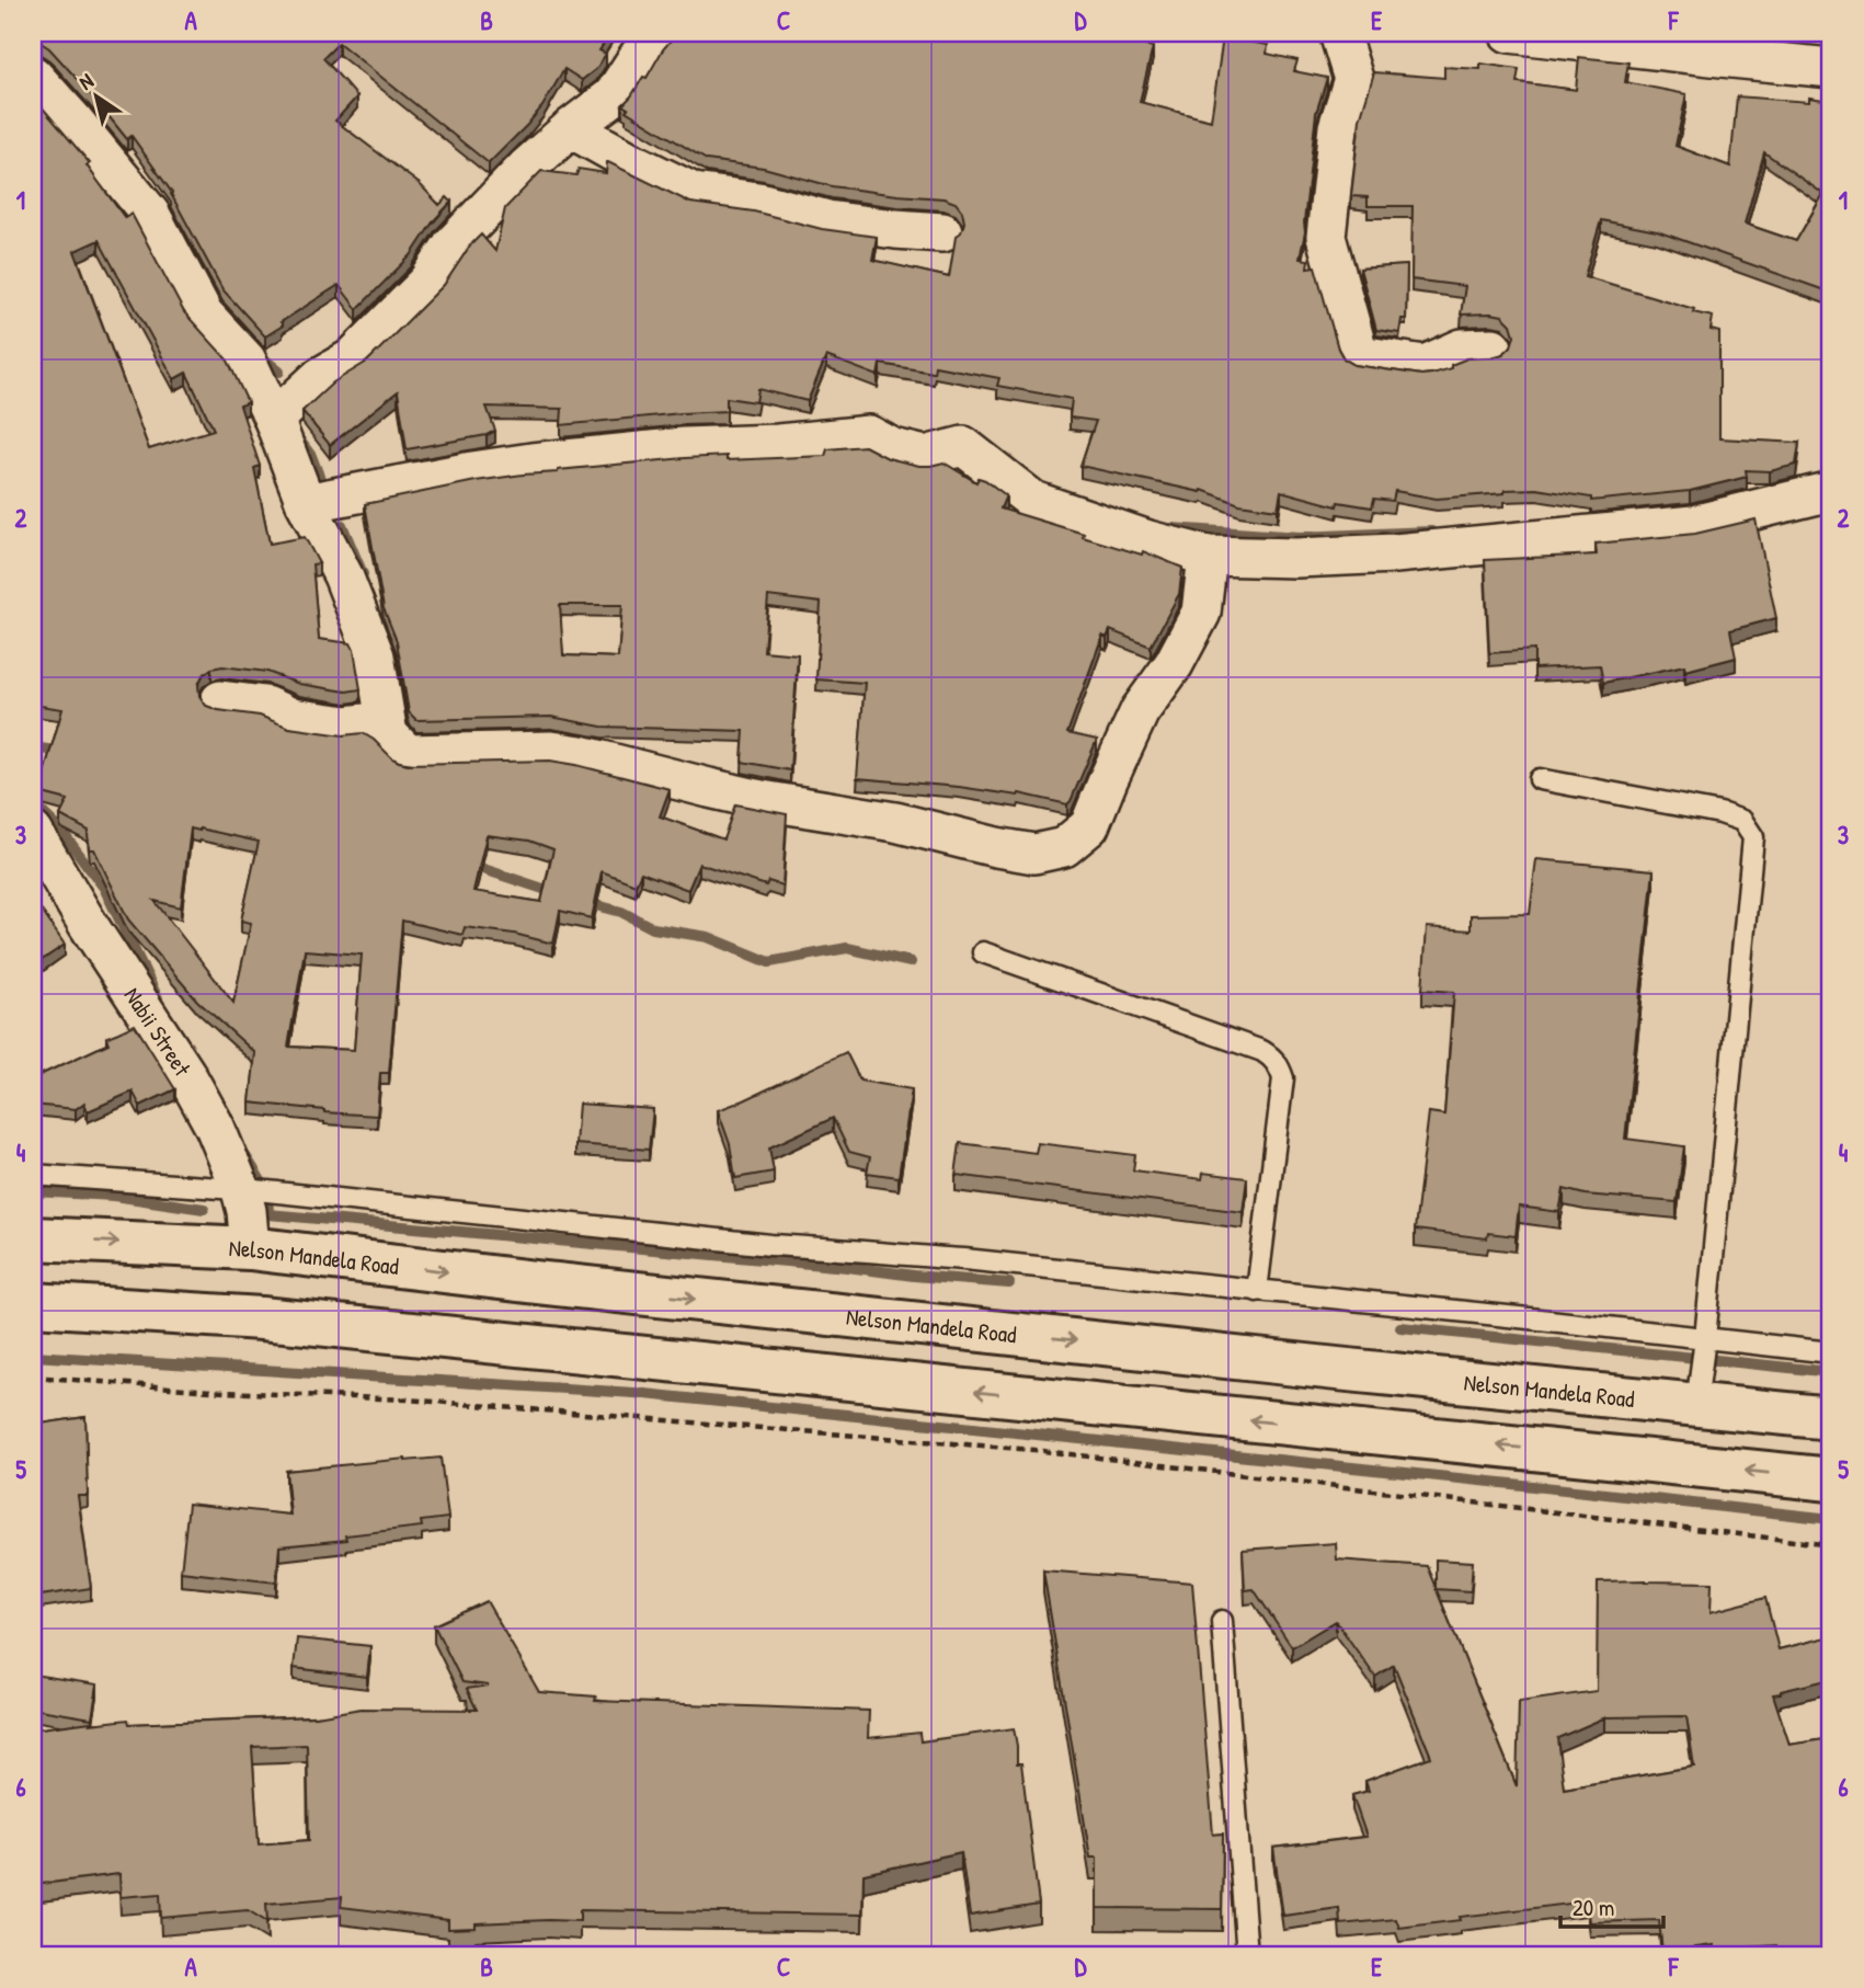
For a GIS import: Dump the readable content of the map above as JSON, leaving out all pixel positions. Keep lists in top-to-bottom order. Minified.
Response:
{"streets":{"main road":["Nelson Mandela Road"],"street":["Nabii Street"]},"crossings":[["Nabii Street","Nelson Mandela Road"]],"scale_bar":"20 m","north":"top left","grid":{"columns":["A","B","C","D","E","F"],"rows":["1","2","3","4","5","6"]}}
